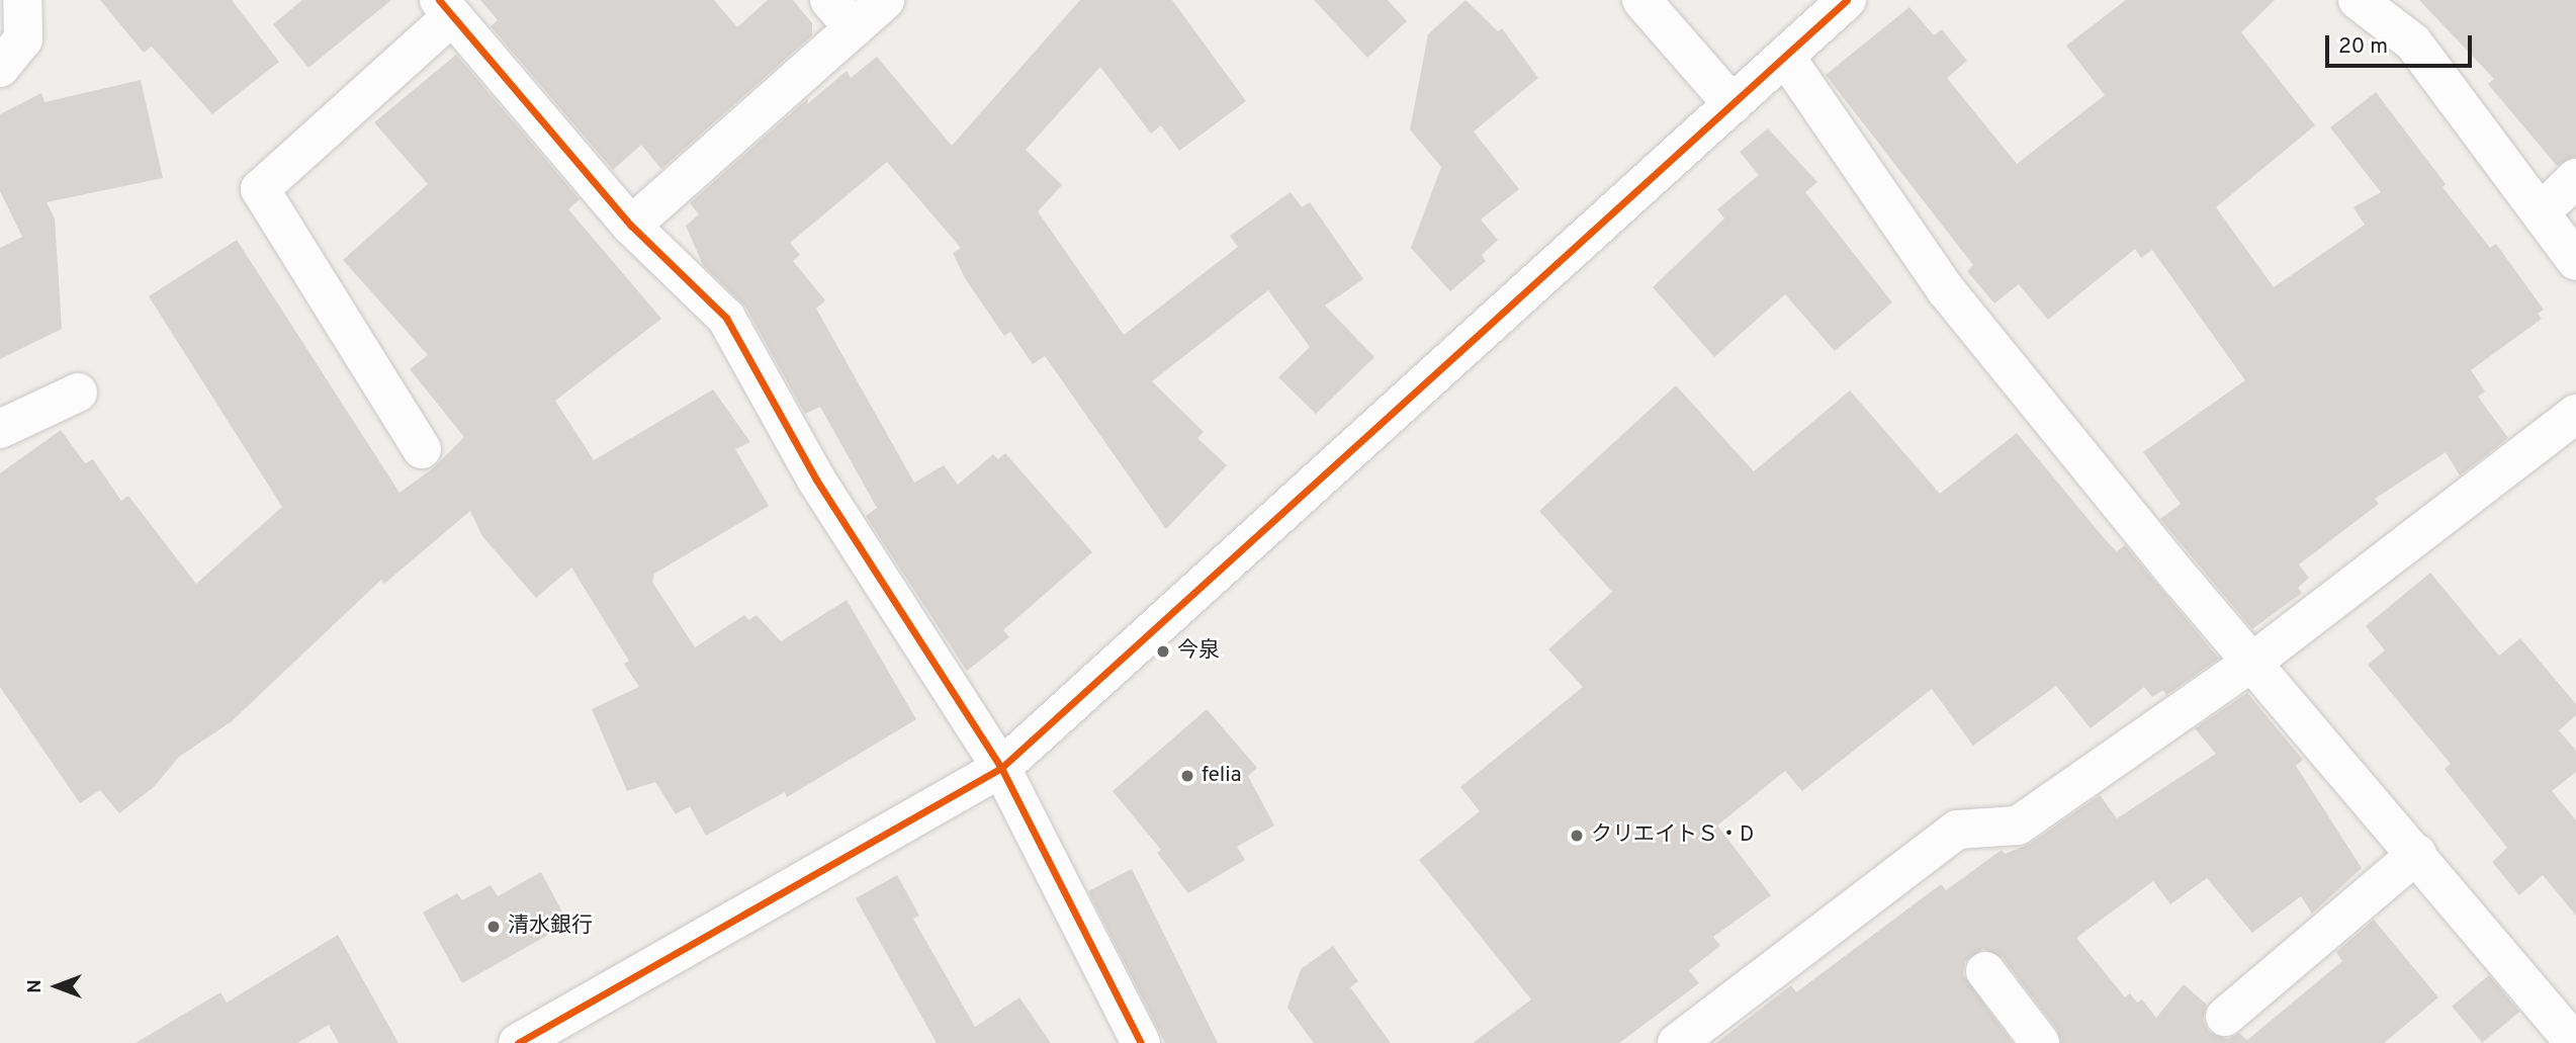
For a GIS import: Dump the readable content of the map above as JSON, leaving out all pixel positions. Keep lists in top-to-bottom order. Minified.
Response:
{"places":["今泉","felia","クリエイトＳ・D","清水銀行"],"scale_bar":"20 m","north":"left"}
